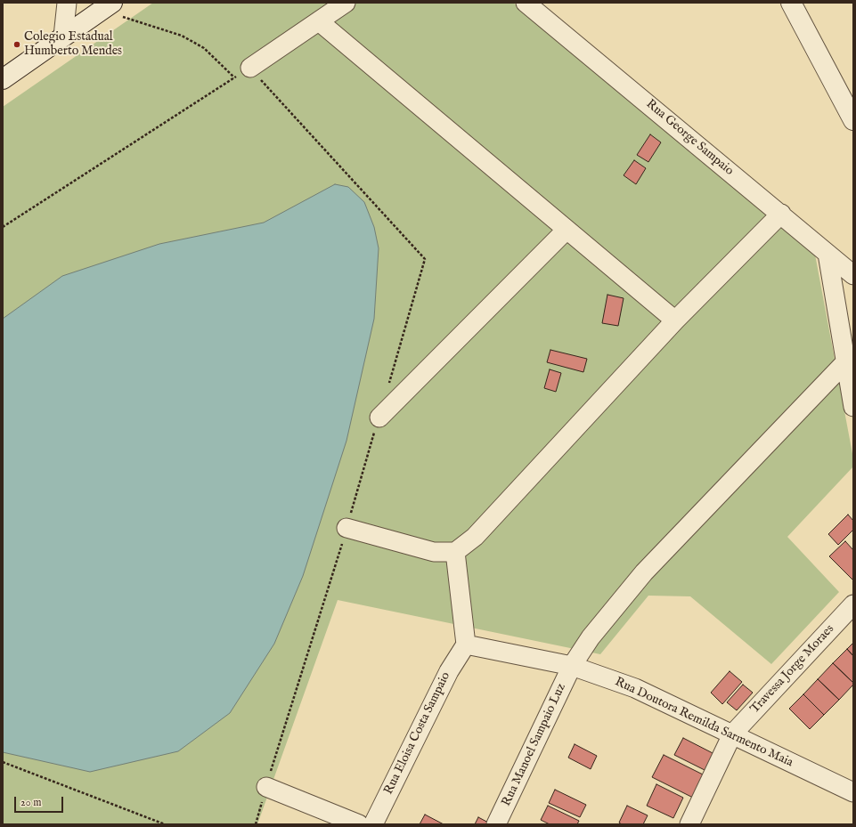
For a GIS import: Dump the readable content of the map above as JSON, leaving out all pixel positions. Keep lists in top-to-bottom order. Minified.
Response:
{"streets":{"street":["Rua George Sampaio","Travessa Jorge Moraes","Rua Doutora Remilda Sarmento Maia","Rua Eloisa Costa Sampaio","Rua Manoel Sampaio Luz"]},"crossings":[["Travessa Jorge Moraes","Rua Doutora Remilda Sarmento Maia"],["Rua Doutora Remilda Sarmento Maia","Rua Eloisa Costa Sampaio"],["Rua Doutora Remilda Sarmento Maia","Rua Manoel Sampaio Luz"]],"places":["Colegio Estadual Humberto Mendes"],"scale_bar":"20 m"}
